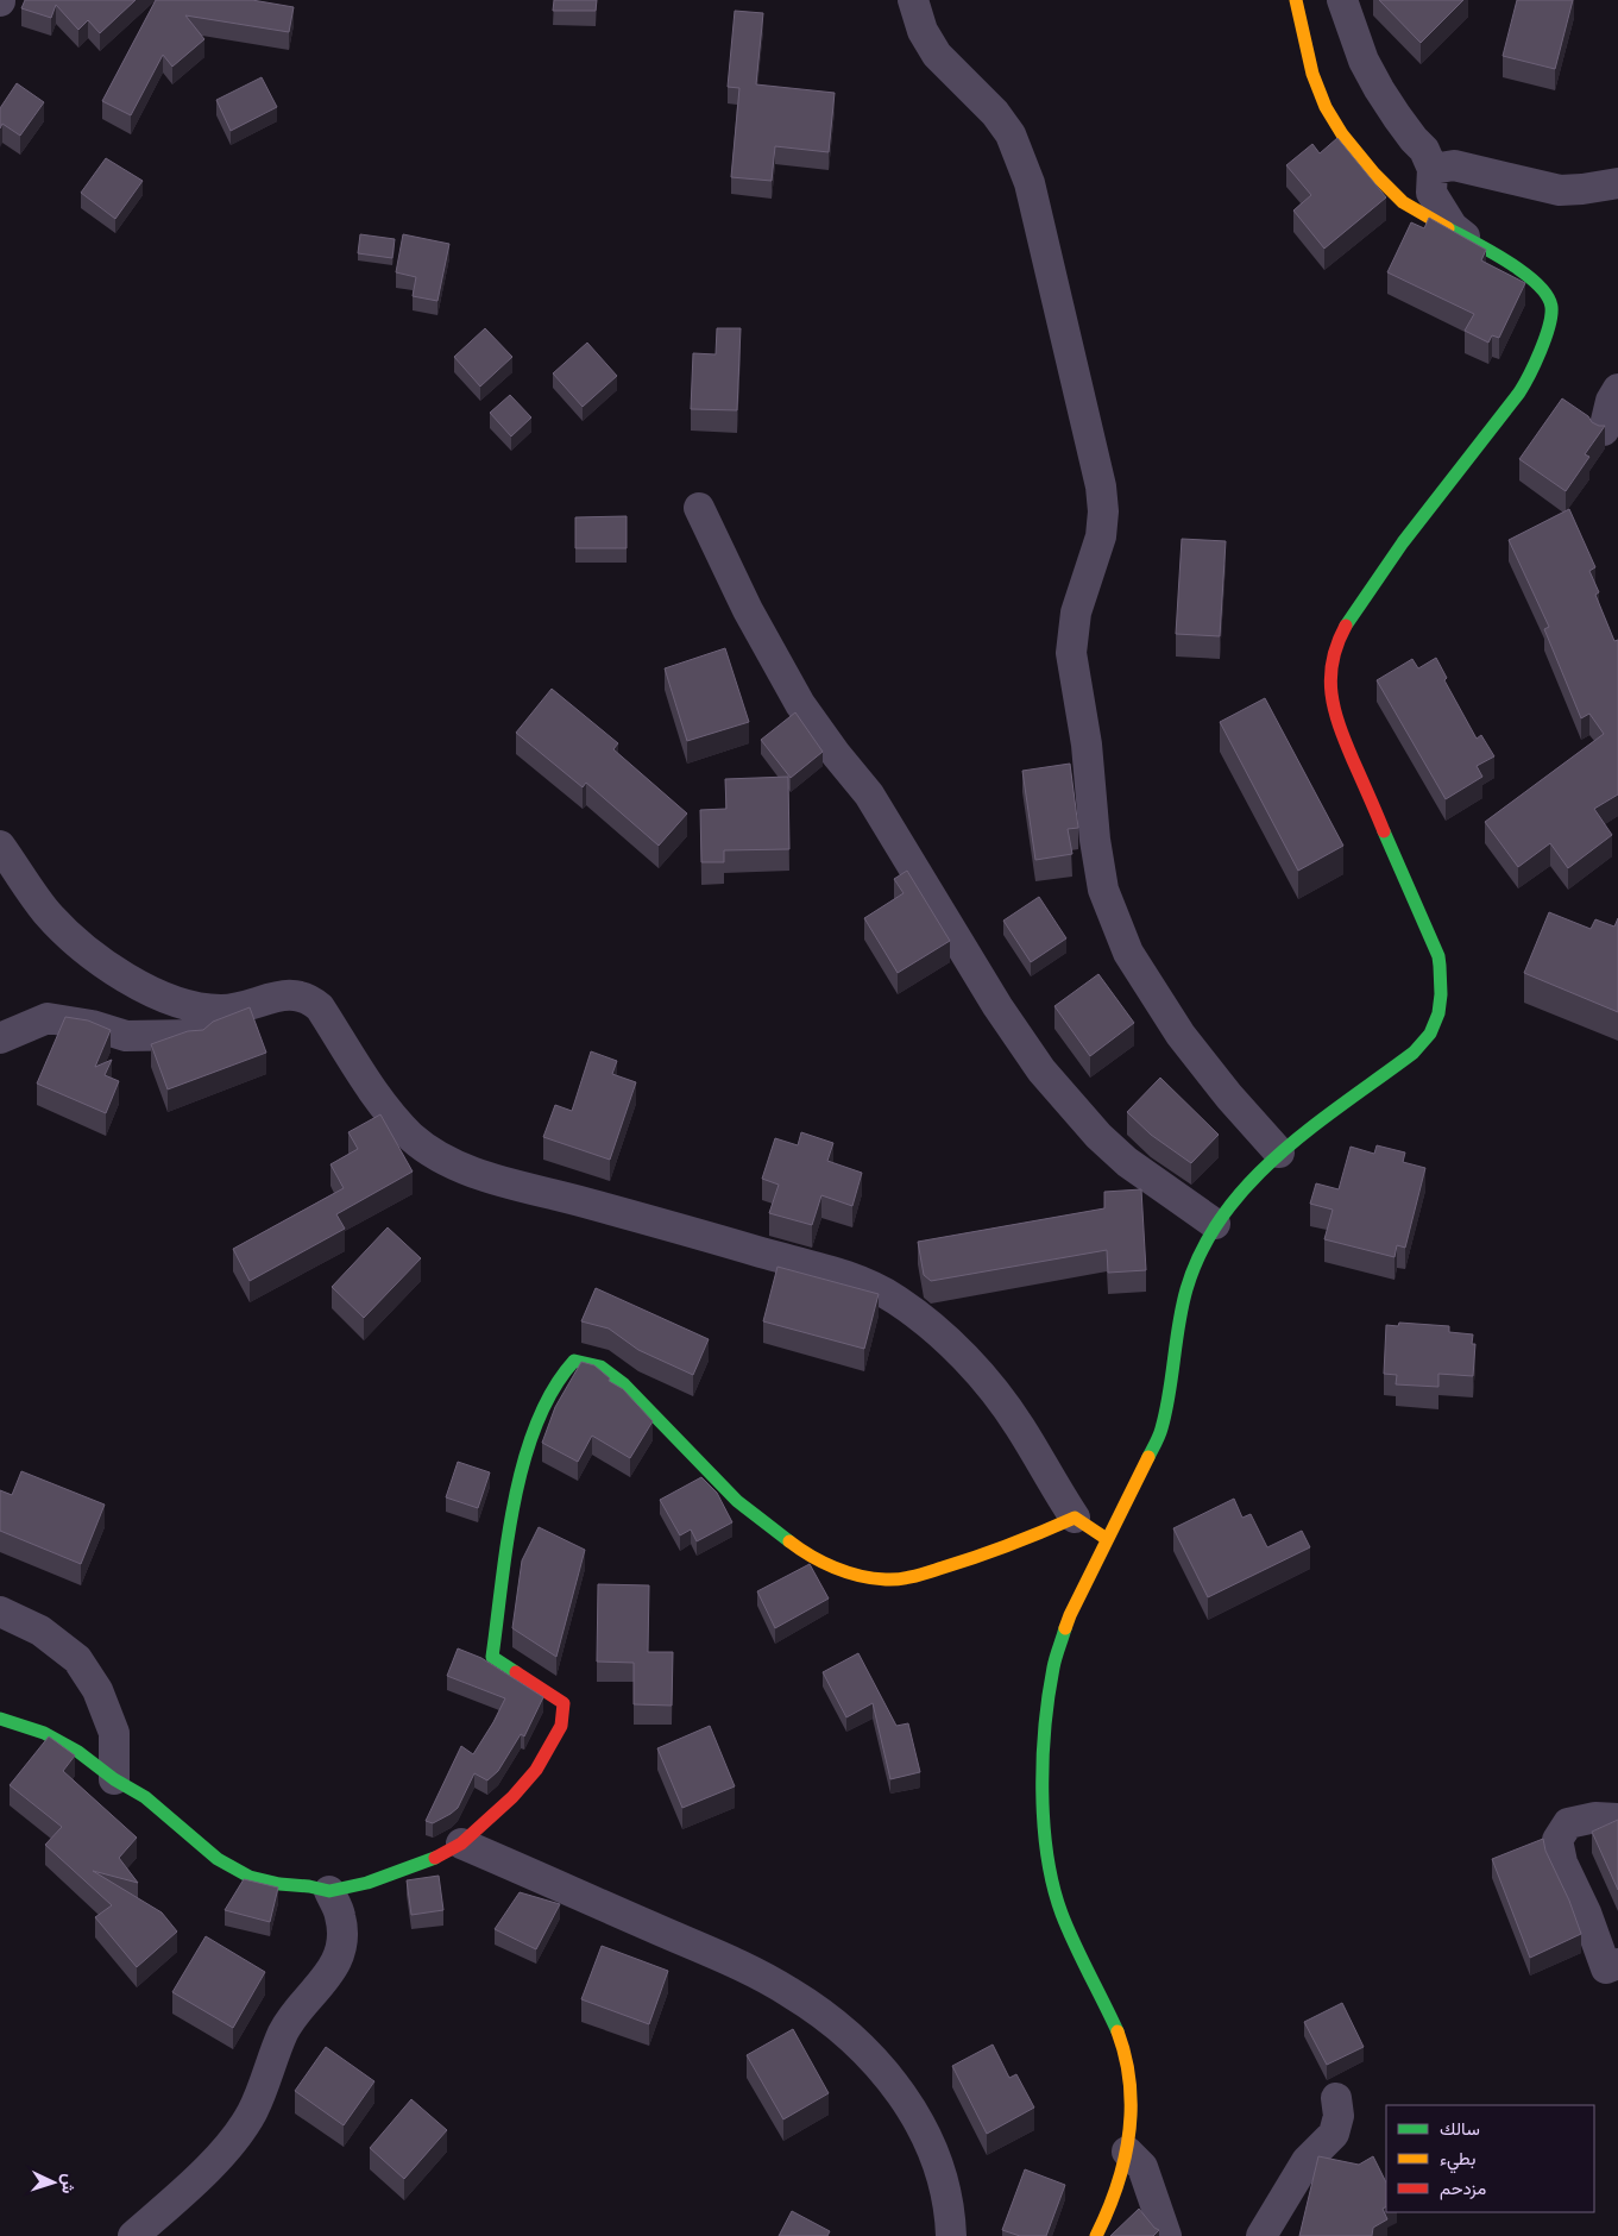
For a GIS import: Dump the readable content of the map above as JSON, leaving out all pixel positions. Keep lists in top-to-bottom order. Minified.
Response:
{"legend":["سالك","بطيء","مزدحم"],"north":"right"}
